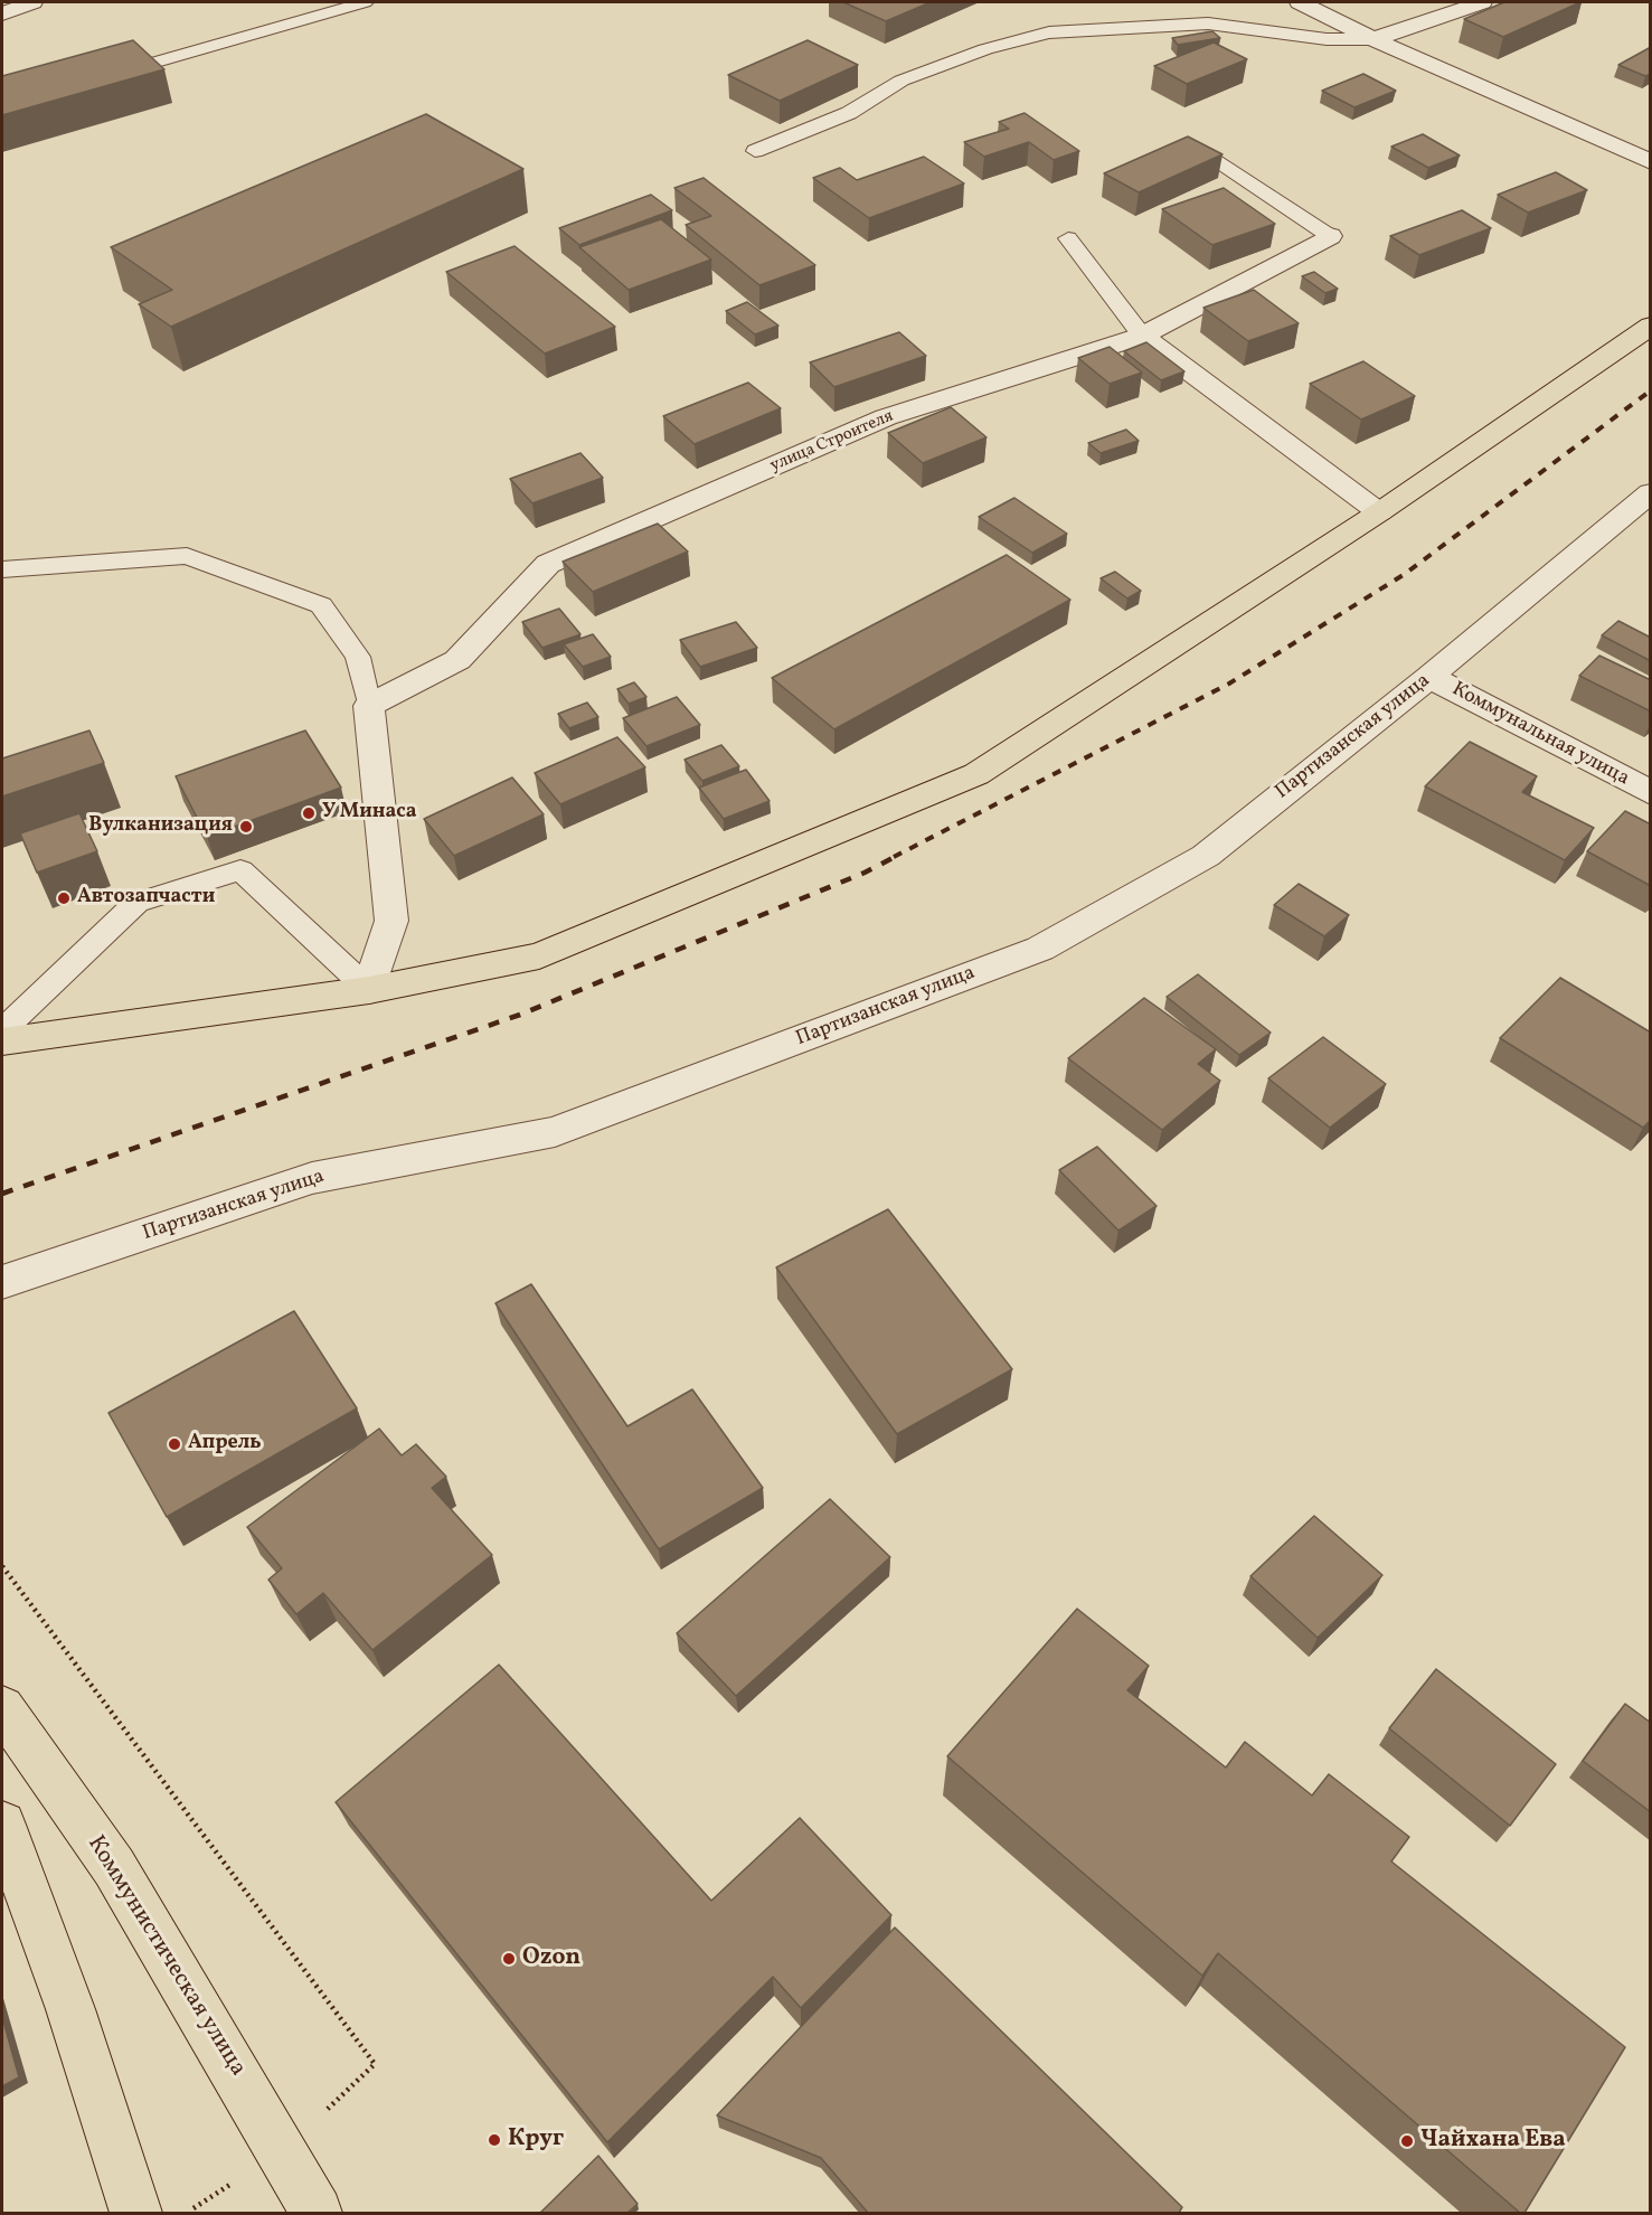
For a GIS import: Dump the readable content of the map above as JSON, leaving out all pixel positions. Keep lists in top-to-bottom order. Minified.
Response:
{"streets":{"main road":["Коммунистическая улица"],"street":["улица Строителя","Коммунальная улица","Партизанская улица"]},"crossings":[["Коммунальная улица","Партизанская улица"]],"places":["У Минаса","Вулканизация","Автозапчасти","Апрель","Ozon","Круг","Чайхана Ева"]}
